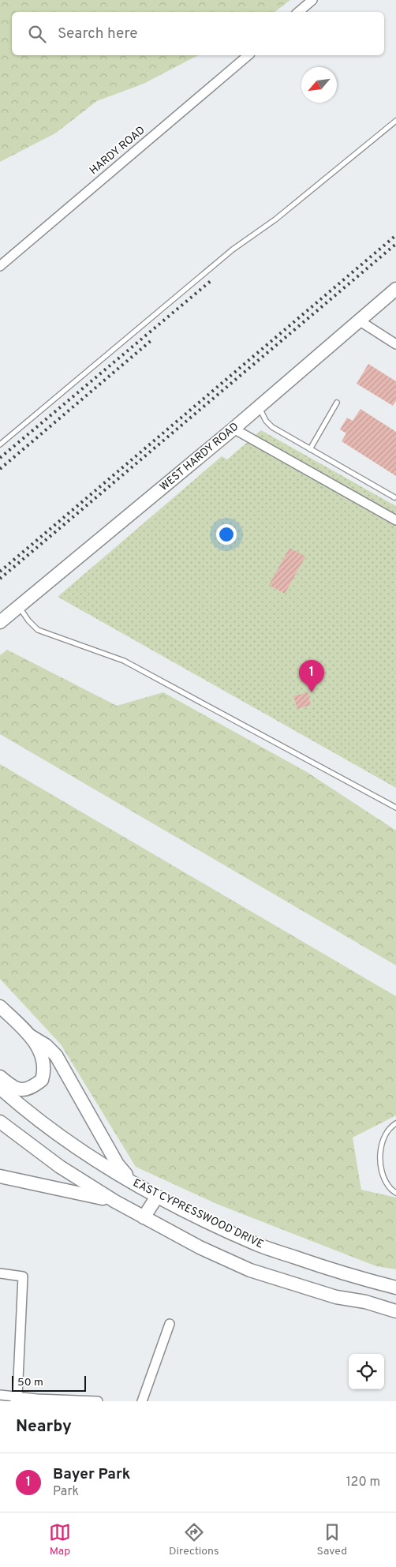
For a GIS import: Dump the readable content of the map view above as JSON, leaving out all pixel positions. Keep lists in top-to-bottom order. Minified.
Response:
{"streets":{"main road":["WEST HARDY ROAD","EAST CYPRESSWOOD DRIVE"],"street":["HARDY ROAD"]},"scale_bar":"50 m","north":"bottom left","page":{"search":"Search here","pins":"1","scale":"50 m","heading":"Nearby","list":[{"mark":"1","name":"Bayer Park","note":"Park","value":"120 m"}],"nav":["Map","Directions","Saved"]}}
